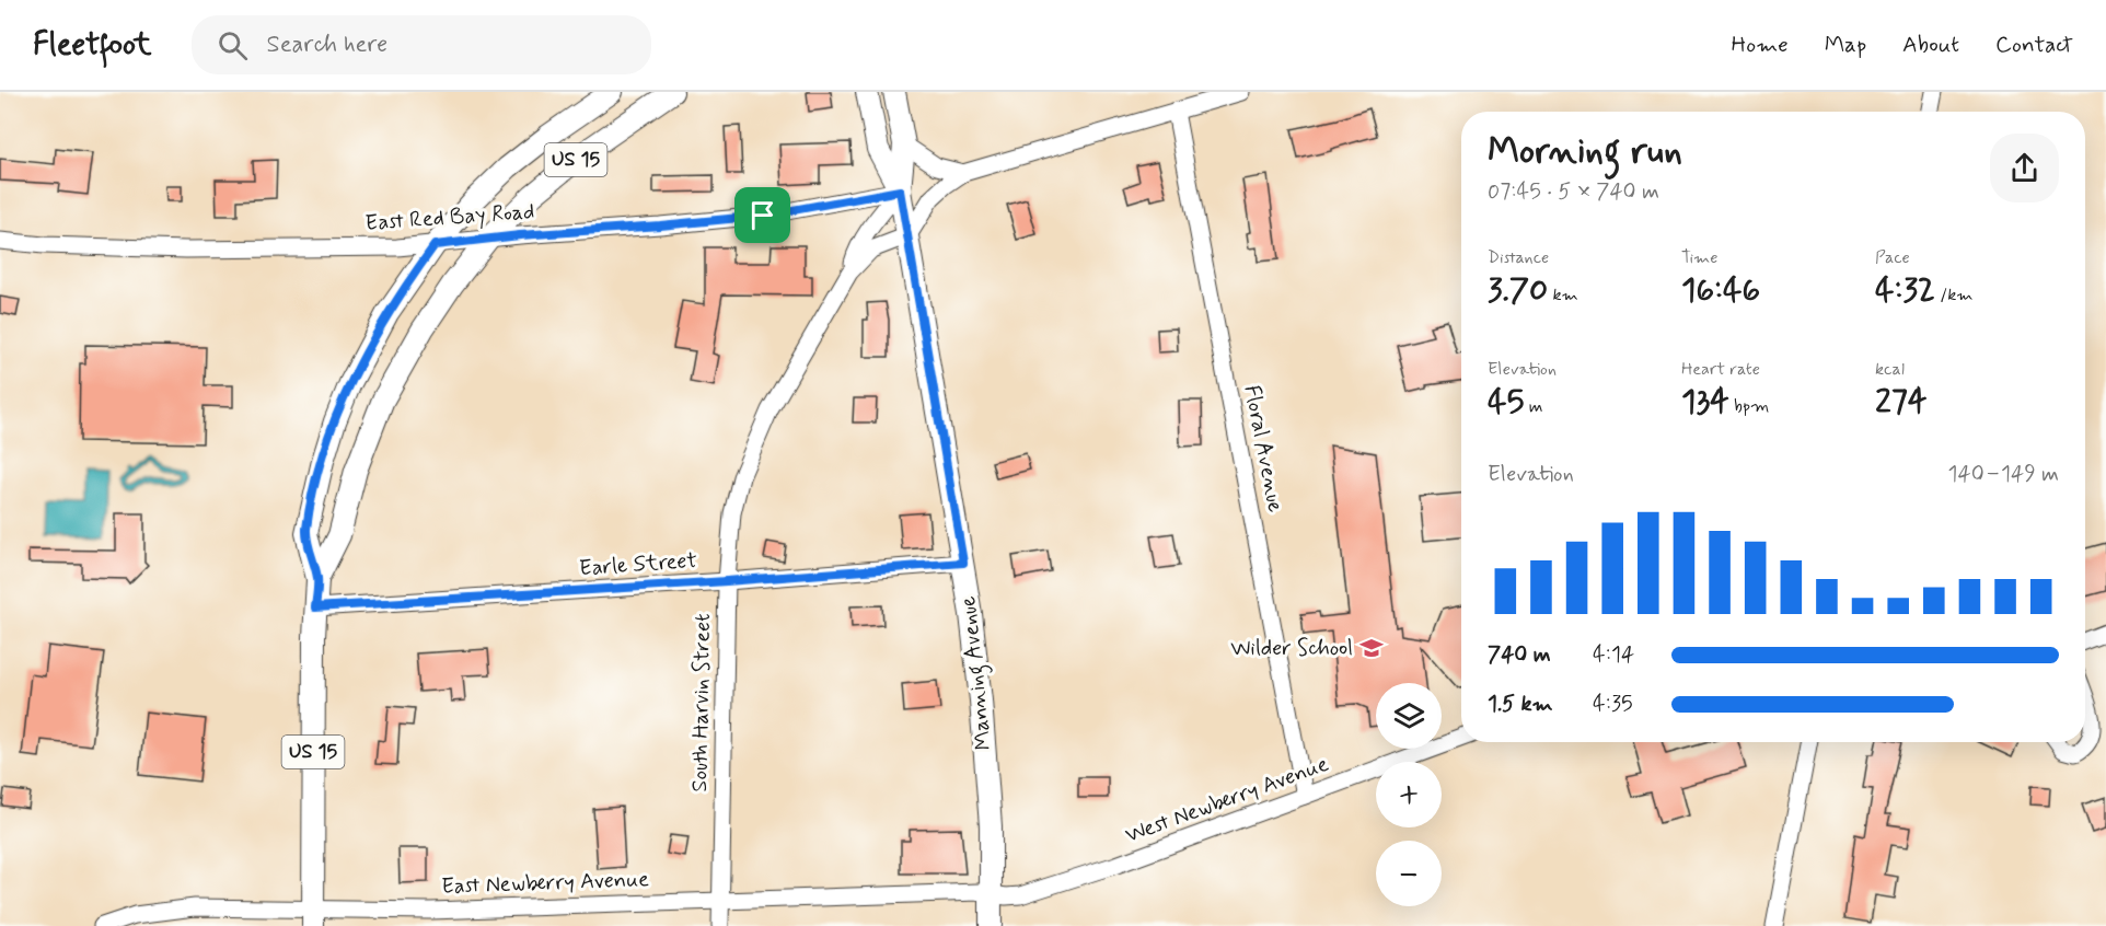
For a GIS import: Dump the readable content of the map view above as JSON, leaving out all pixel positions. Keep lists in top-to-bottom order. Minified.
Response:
{"streets":{"main road":["US 15","Manning Avenue"],"street":["East Red Bay Road","Floral Avenue","Earle Street","South Harvin Street","West Newberry Avenue","East Newberry Avenue"]},"crossings":[["US 15","East Red Bay Road"],["US 15","Earle Street"],["US 15","East Newberry Avenue"],["East Red Bay Road","Manning Avenue"],["East Red Bay Road","South Harvin Street"],["Floral Avenue","West Newberry Avenue"],["Earle Street","Manning Avenue"],["Earle Street","South Harvin Street"],["Manning Avenue","South Harvin Street"],["Manning Avenue","West Newberry Avenue"],["Manning Avenue","East Newberry Avenue"],["South Harvin Street","East Newberry Avenue"],["West Newberry Avenue","East Newberry Avenue"]],"places":{"school or university":["Wilder School"]},"page":{"header":"Fleetfoot","search":"Search here","nav":["Home","Map","About","Contact"],"heading":["Morning run","07:45 · 5 × 740 m"],"stats":[["Distance","3.70 km"],["Time","16:46"],["Pace","4:32 /km"],["Elevation","45 m"],["Heart rate","134 bpm"],["kcal","274"]],"chart":["Elevation","140–149 m"],"list":[{"name":"740 m","note":"4:14"},{"name":"1.5 km","note":"4:35"}],"map_buttons":["+","−"]}}
